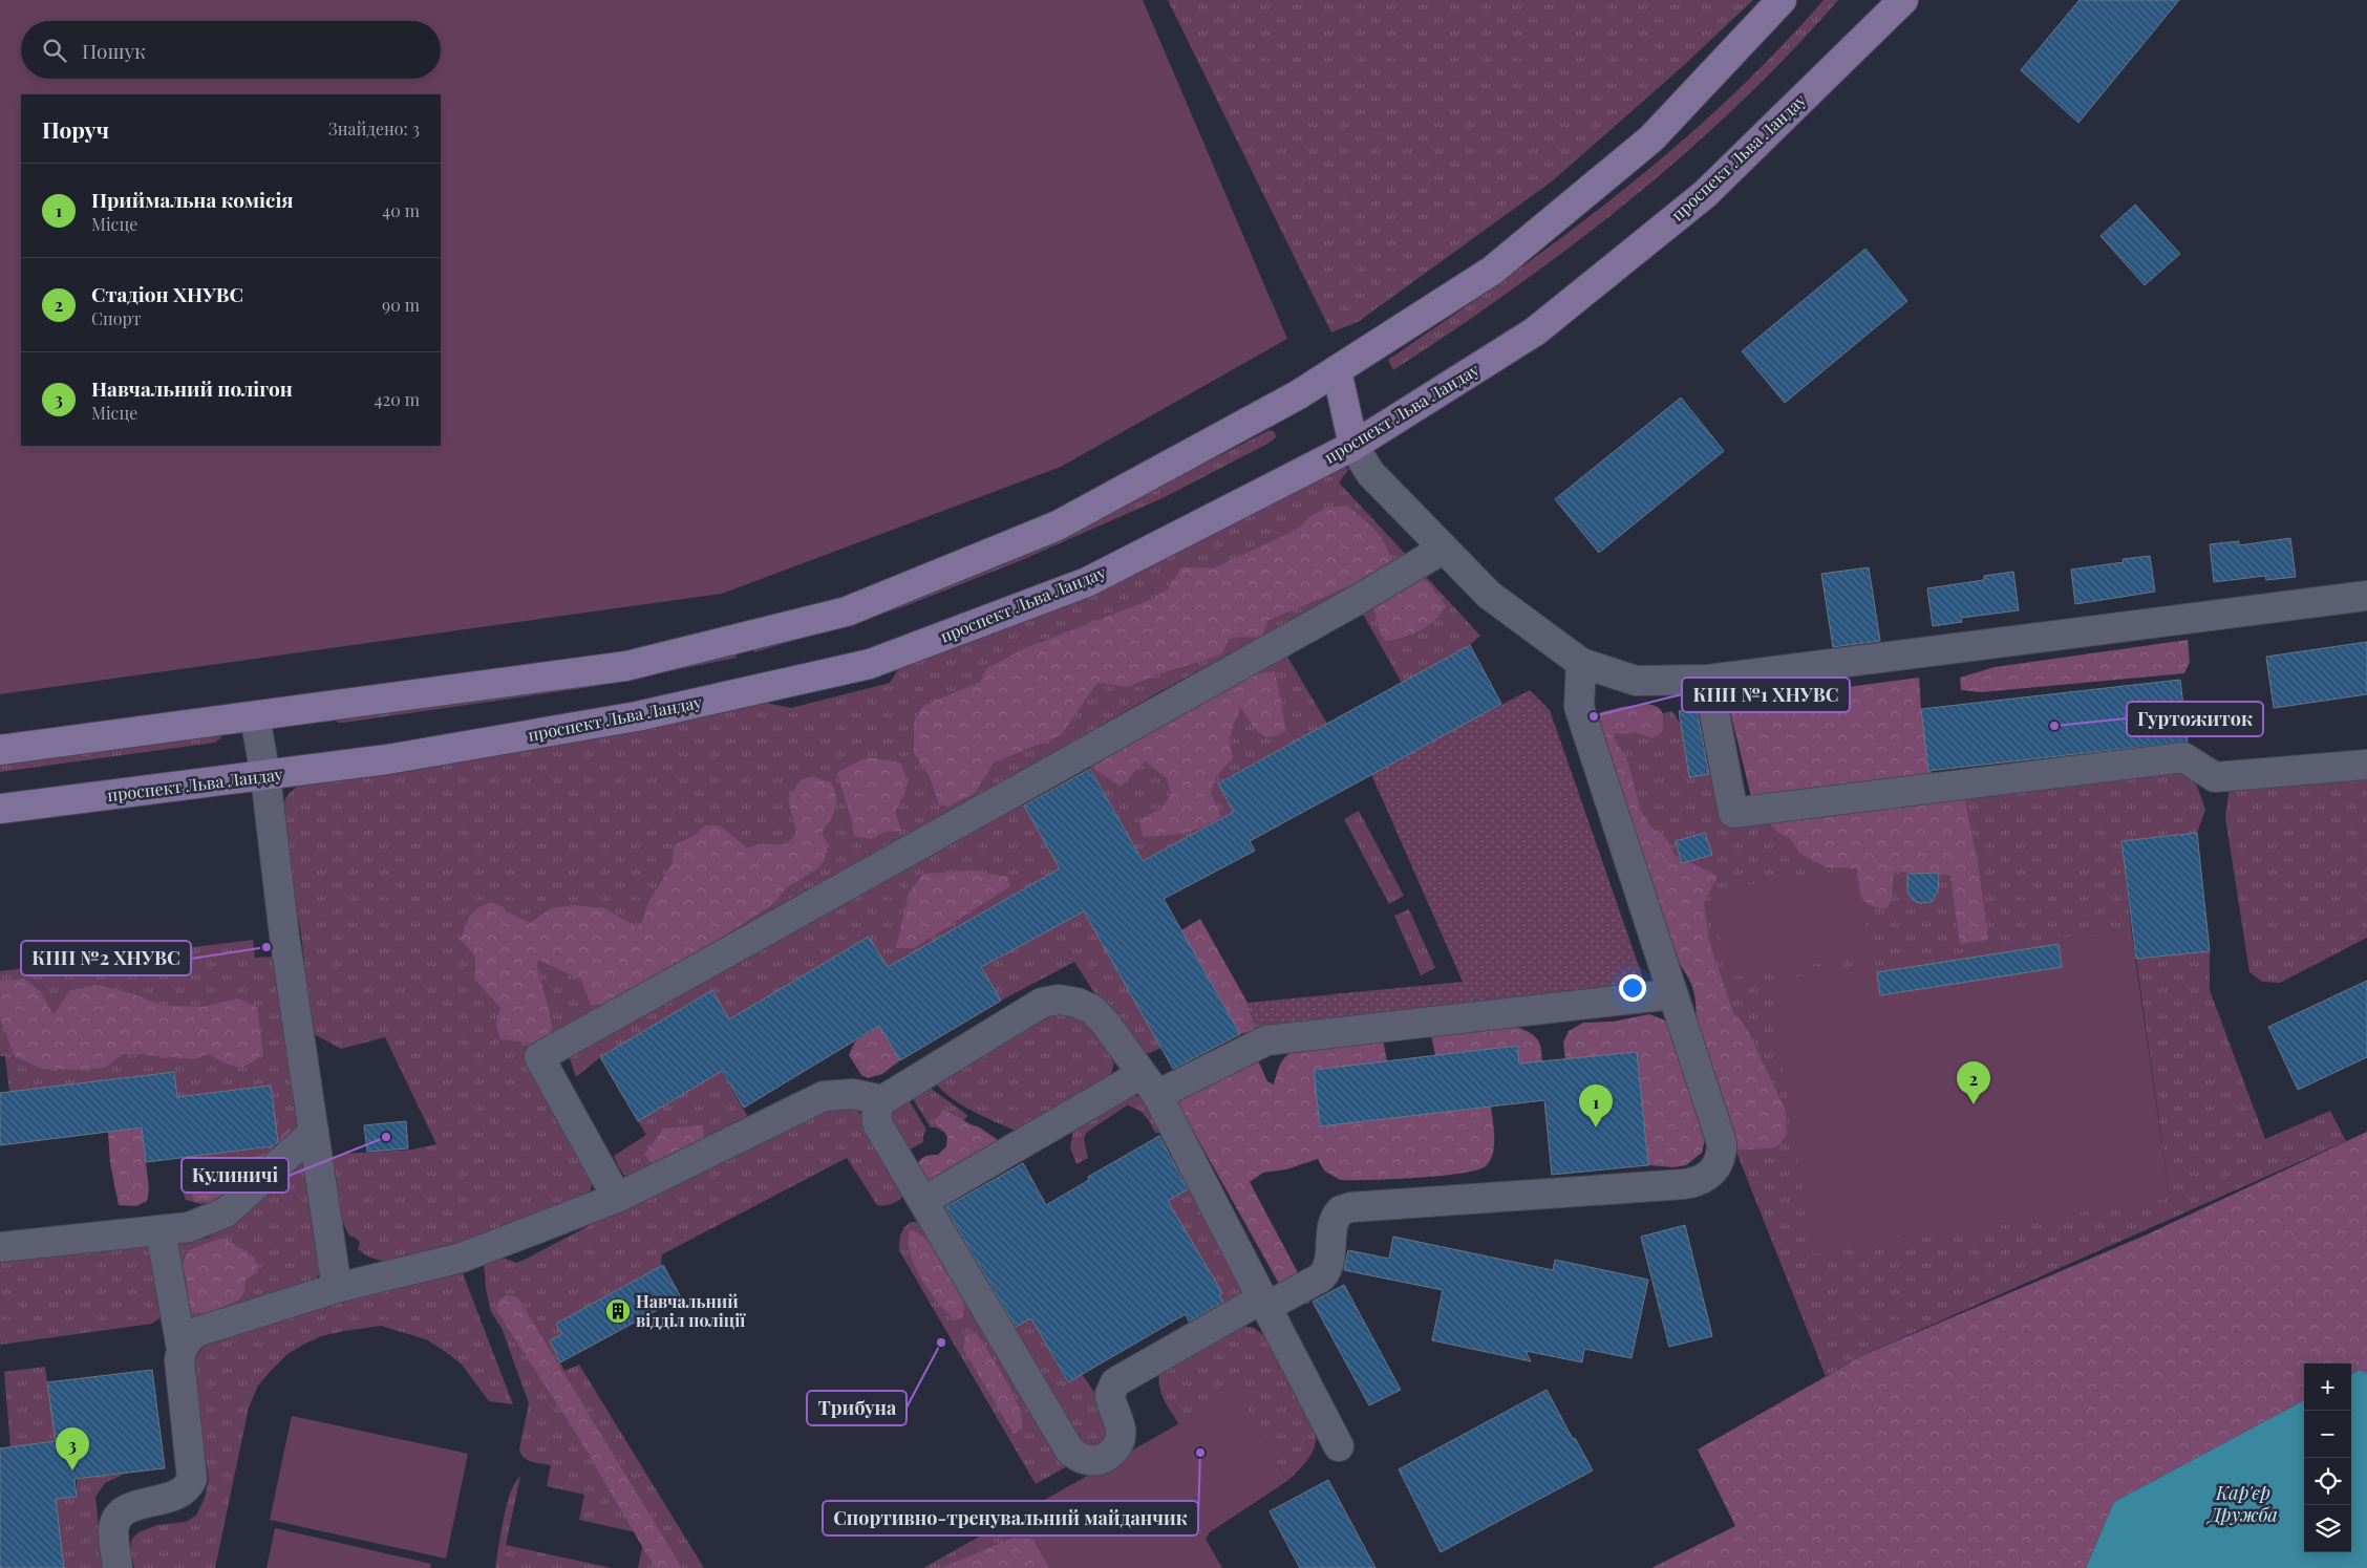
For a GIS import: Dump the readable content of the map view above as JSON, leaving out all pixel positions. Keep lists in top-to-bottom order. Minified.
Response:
{"streets":{"main road":["проспект Льва Ландау"]},"water":["Кар'єр Дружба"],"places":{"other":["КПП №1 ХНУВС","Гуртожиток","КПП №2 ХНУВС","Кулиничі","Трибуна","Спортивно-тренувальний майданчик"],"building":["Навчальний відділ поліції"]},"page":{"search":"Пошук","heading":["Поруч","Знайдено: 3"],"list":[{"mark":"1","name":"Приймальна комісія","note":"Місце","value":"40 m"},{"mark":"2","name":"Стадіон ХНУВС","note":"Спорт","value":"90 m"},{"mark":"3","name":"Навчальний полігон","note":"Місце","value":"420 m"}],"pins":["2","1","3"],"map_buttons":["+","−"]}}
